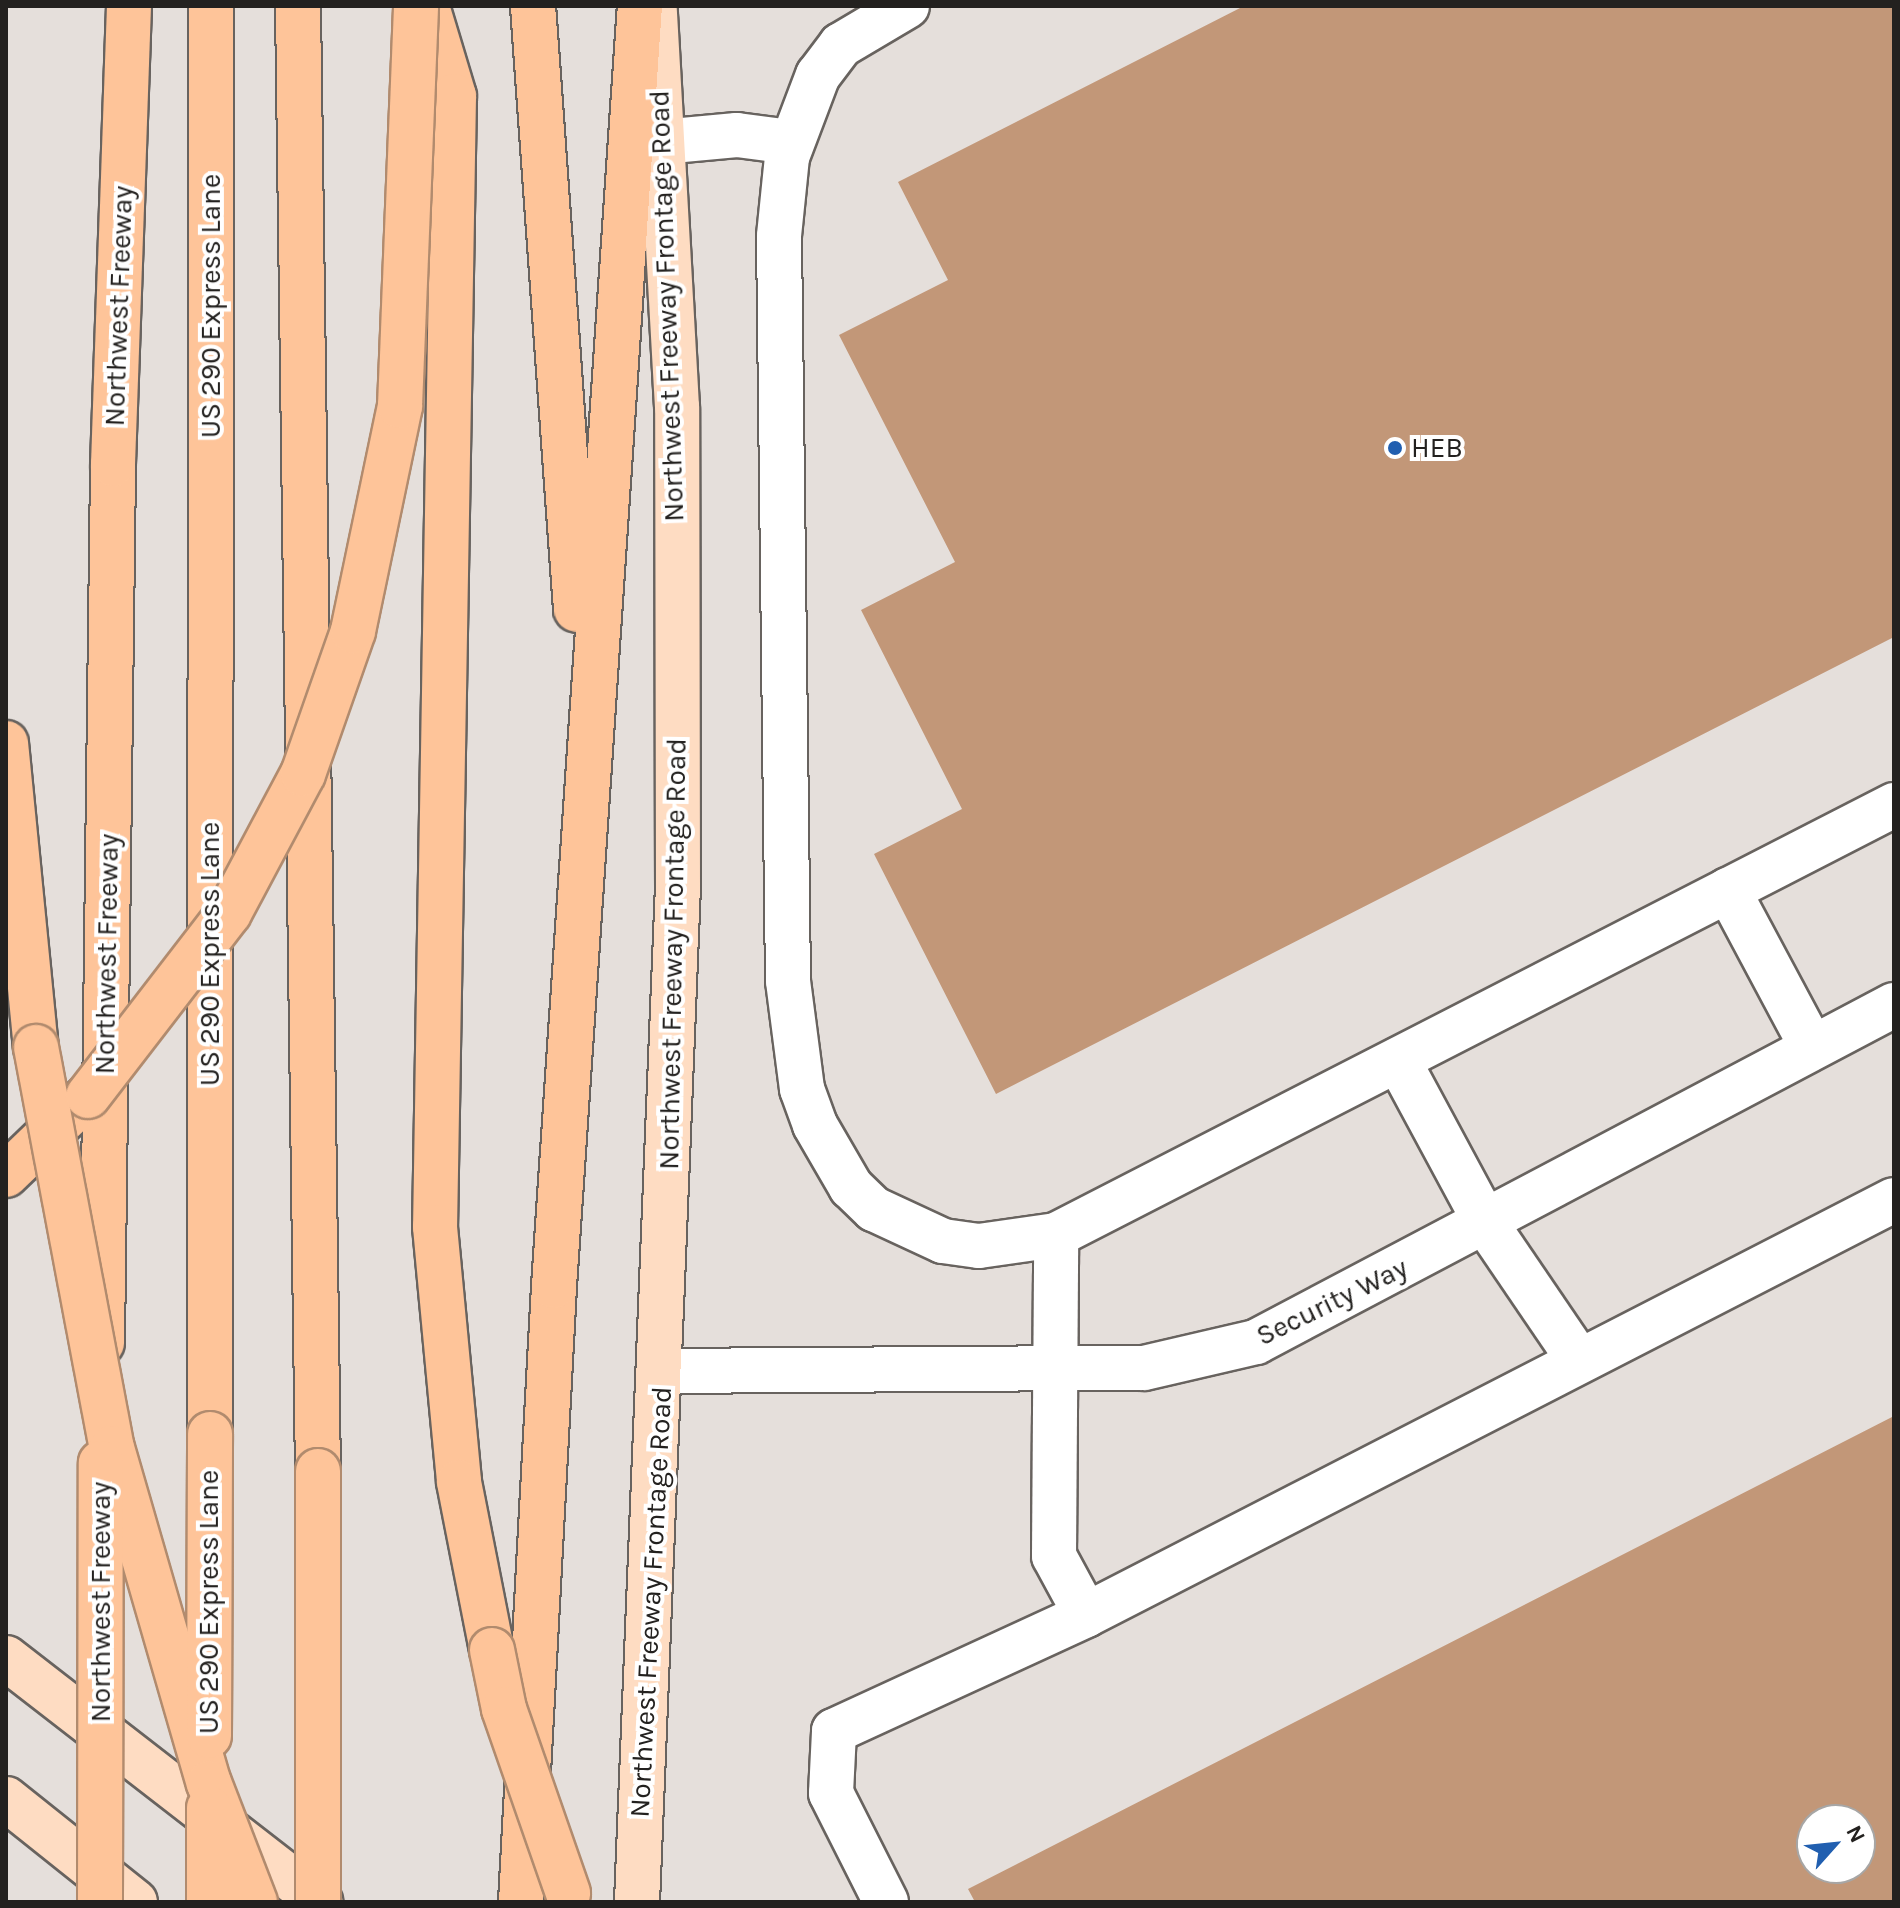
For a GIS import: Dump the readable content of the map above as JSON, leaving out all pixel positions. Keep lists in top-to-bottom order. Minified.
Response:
{"streets":{"highway":["Northwest Freeway","US 290 Express Lane"],"main road":["Northwest Freeway Frontage Road"],"street":["Security Way"]},"crossings":[["Northwest Freeway Frontage Road","Security Way"]],"places":["HEB"],"north":"top right"}
